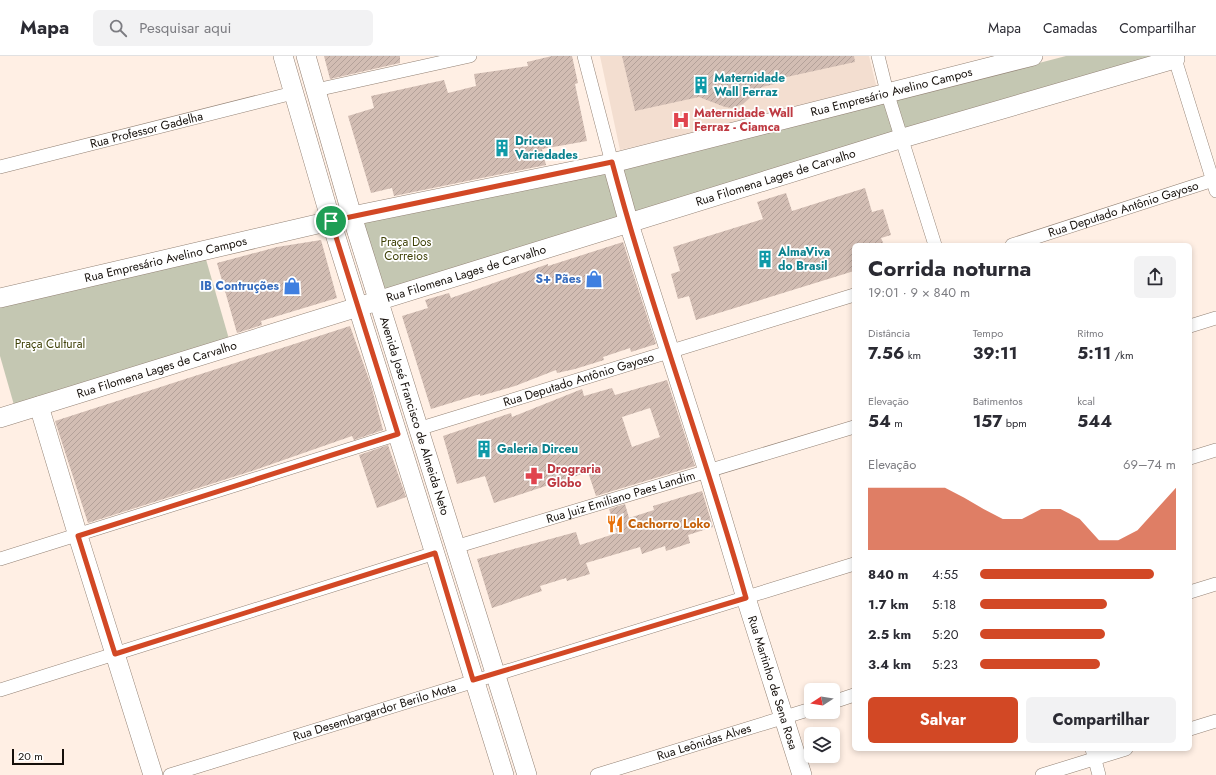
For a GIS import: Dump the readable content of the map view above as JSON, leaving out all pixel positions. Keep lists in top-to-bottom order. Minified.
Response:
{"streets":{"street":["Rua Empresário Avelino Campos","Rua Professor Gadelha","Rua Filomena Lages de Carvalho","Rua Deputado Antônio Gayoso","Avenida José Francisco de Almeida Neto","Rua Juiz Emiliano Paes Landim","Rua Martinho de Sena Rosa","Rua Desembargardor Berilo Mota","Rua Leônidas Alves"]},"crossings":[["Rua Empresário Avelino Campos","Avenida José Francisco de Almeida Neto"],["Rua Empresário Avelino Campos","Rua Martinho de Sena Rosa"],["Rua Professor Gadelha","Avenida José Francisco de Almeida Neto"],["Rua Filomena Lages de Carvalho","Avenida José Francisco de Almeida Neto"],["Rua Filomena Lages de Carvalho","Rua Martinho de Sena Rosa"],["Rua Deputado Antônio Gayoso","Avenida José Francisco de Almeida Neto"],["Rua Deputado Antônio Gayoso","Rua Martinho de Sena Rosa"],["Avenida José Francisco de Almeida Neto","Rua Juiz Emiliano Paes Landim"],["Avenida José Francisco de Almeida Neto","Rua Desembargardor Berilo Mota"],["Rua Juiz Emiliano Paes Landim","Rua Martinho de Sena Rosa"],["Rua Martinho de Sena Rosa","Rua Desembargardor Berilo Mota"],["Rua Martinho de Sena Rosa","Rua Leônidas Alves"]],"parks":["Praça Dos Correios","Praça Cultural"],"places":{"building":["Maternidade Wall Ferraz","Driceu Variedades","AlmaViva do Brasil","Galeria Dirceu"],"hospital":["Maternidade Wall Ferraz - Ciamca"],"shop":["S+ Pães","IB Contruções"],"pharmacy":["Drograria Globo"],"restaurant":["Cachorro Loko"]},"scale_bar":"20 m","north":"left","page":{"header":"Mapa","search":"Pesquisar aqui","nav":["Mapa","Camadas","Compartilhar"],"heading":["Corrida noturna","19:01 · 9 × 840 m"],"stats":[["Distância","7.56 km"],["Tempo","39:11"],["Ritmo","5:11 /km"],["Elevação","54 m"],["Batimentos","157 bpm"],["kcal","544"]],"chart":["Elevação","69–74 m"],"list":[{"name":"840 m","note":"4:55"},{"name":"1.7 km","note":"5:18"},{"name":"2.5 km","note":"5:20"},{"name":"3.4 km","note":"5:23"}],"buttons":["Salvar","Compartilhar"],"scale":"20 m"}}
